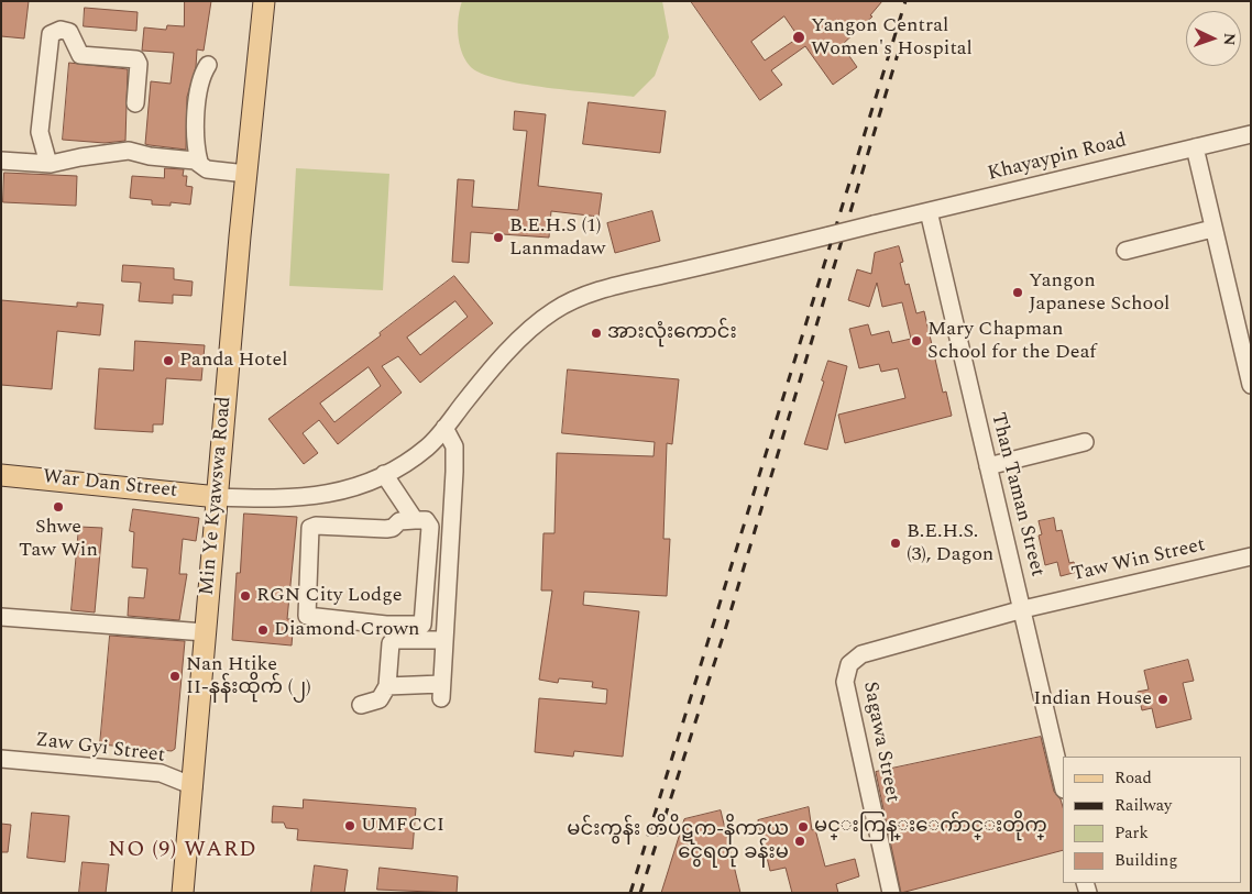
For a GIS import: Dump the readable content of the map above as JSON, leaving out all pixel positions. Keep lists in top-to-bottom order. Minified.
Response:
{"streets":{"main road":["War Dan Street","Min Ye Kyawswa Road"],"street":["Khayaypin Road","Than Taman Street","Taw Win Street","Sagawa Street","Zaw Gyi Street"]},"crossings":[["Khayaypin Road","War Dan Street"],["Khayaypin Road","Than Taman Street"],["Khayaypin Road","Min Ye Kyawswa Road"],["War Dan Street","Min Ye Kyawswa Road"],["Than Taman Street","Taw Win Street"],["Min Ye Kyawswa Road","Zaw Gyi Street"],["Taw Win Street","Sagawa Street"]],"districts":["NO (9) WARD"],"places":["Yangon Central Women's Hospital","B.E.H.S (1) Lanmadaw","Yangon Japanese School","အားလုံးကောင်း","Mary Chapman School for the Deaf","Panda Hotel","Shwe Taw Win","B.E.H.S. (3), Dagon","RGN City Lodge","Diamond Crown","Nan Htike II-နန်းထိုက် (၂)","Indian House","UMFCCI","မင္းကြန္းေက်ာင္းတိုက္","မင်းကွန်း တိပိဋက-နိကာယ ငွေရတု ခန်းမ"],"legend":["Road","Railway","Park","Building"],"north":"right"}
